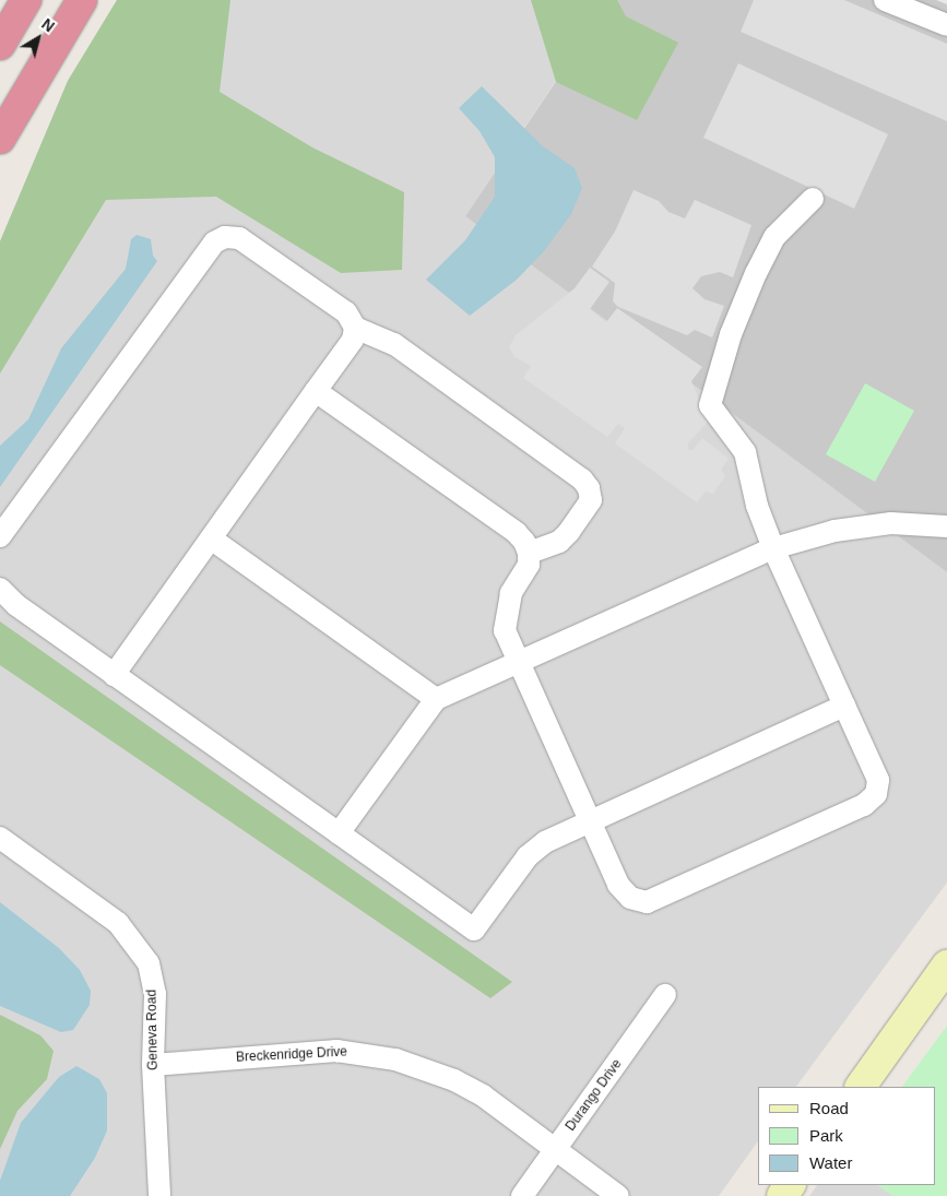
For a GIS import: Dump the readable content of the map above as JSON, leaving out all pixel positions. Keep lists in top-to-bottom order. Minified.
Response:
{"streets":{"street":["Geneva Road","Breckenridge Drive","Durango Drive"]},"crossings":[["Geneva Road","Breckenridge Drive"],["Breckenridge Drive","Durango Drive"]],"legend":["Road","Park","Water"],"north":"top right"}
